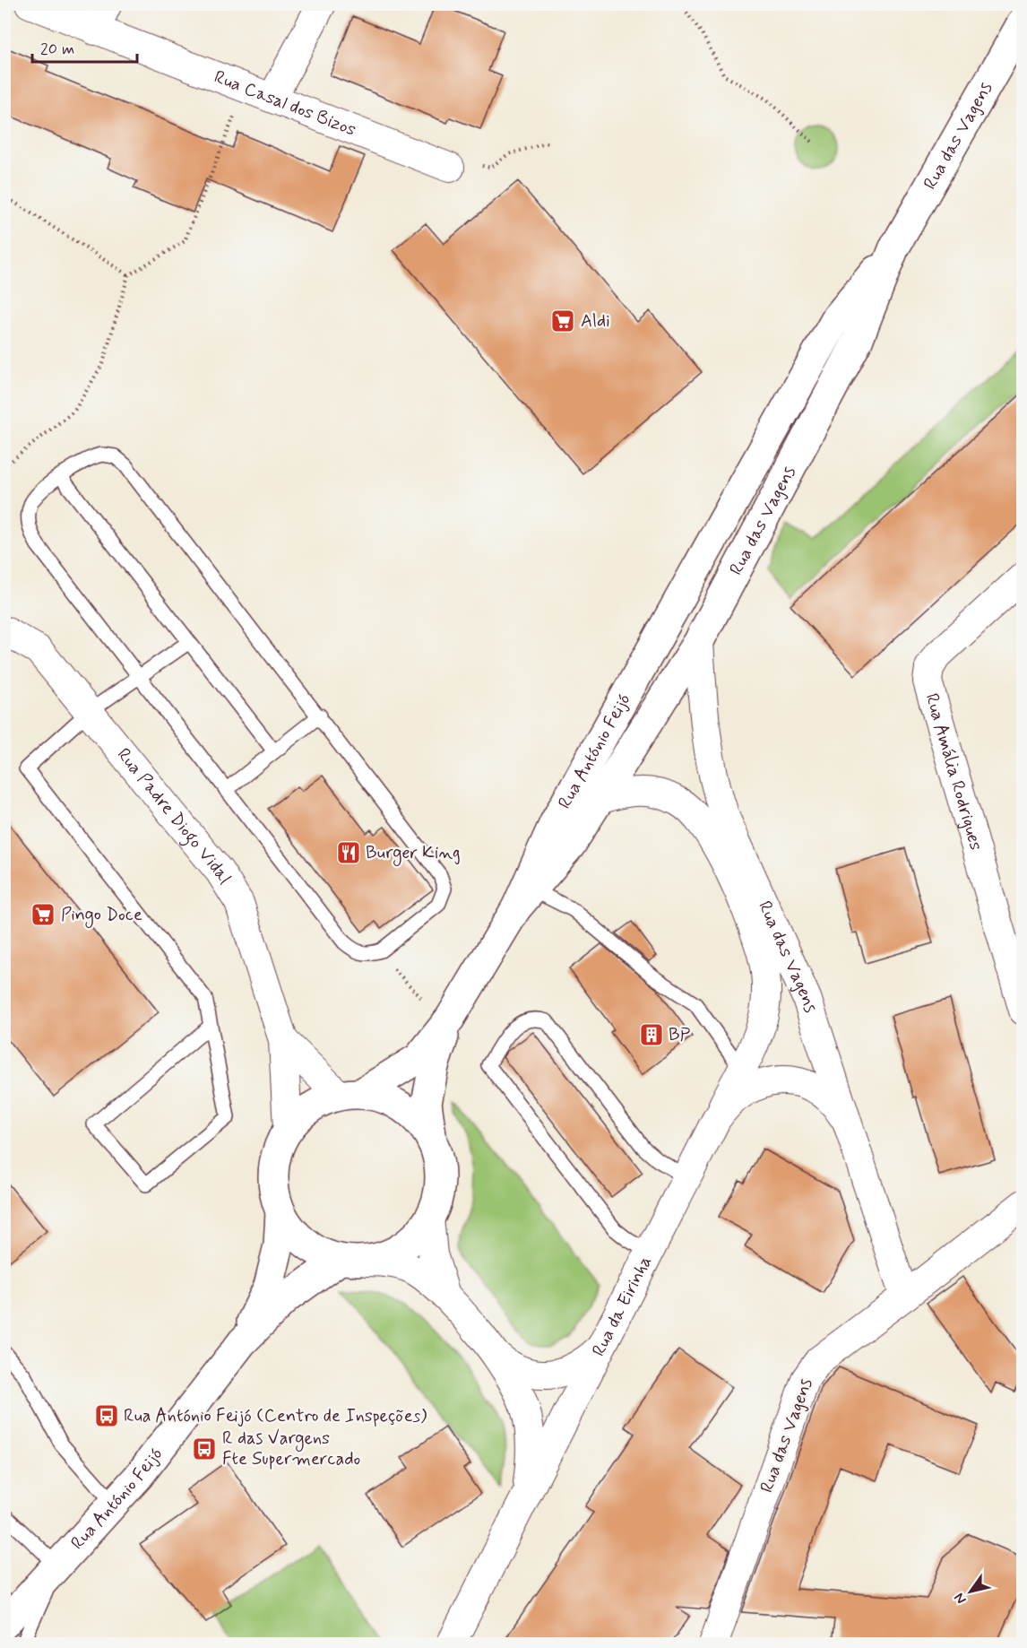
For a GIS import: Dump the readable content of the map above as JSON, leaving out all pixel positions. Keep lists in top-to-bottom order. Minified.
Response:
{"streets":{"street":["Rua Casal dos Bizos","Rua das Vagens","Rua António Feijó","Rua Amália Rodrigues","Rua Padre Diogo Vidal","Rua da Eirinha"]},"crossings":[["Rua das Vagens","Rua António Feijó"],["Rua das Vagens","Rua da Eirinha"],["Rua António Feijó","Rua Padre Diogo Vidal"]],"places":{"supermarket":["Aldi","Pingo Doce"],"restaurant":["Burger King"],"building":["BP"],"bus stop":["Rua António Feijó (Centro de Inspeções)","R das Vargens Fte Supermercado"]},"scale_bar":"20 m","north":"bottom left"}
